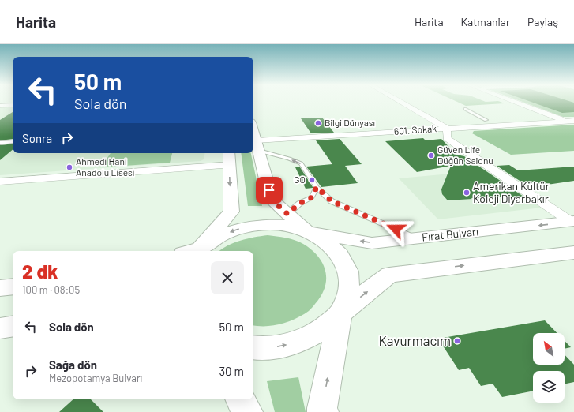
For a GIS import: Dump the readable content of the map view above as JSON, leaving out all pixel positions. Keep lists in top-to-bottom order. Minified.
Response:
{"streets":{"main road":["Fırat Bulvarı"],"street":["601. Sokak"]},"places":["Bilgi Dünyası","Güven Life Düğün Salonu","Ahmedi Hani Anadolu Lisesi","GO","Amerikan Kültür Koleji Diyarbakır","Kavurmacım"],"north":"top left","page":{"header":"Harita","nav":["Harita","Katmanlar","Paylaş"],"turn":["50 m","Sola dön"],"then":"Sonra","heading":["2 dk","100 m · 08:05"],"list":[{"name":"Sola dön","value":"50 m"},{"name":"Sağa dön","note":"Mezopotamya Bulvarı","value":"30 m"}]}}
